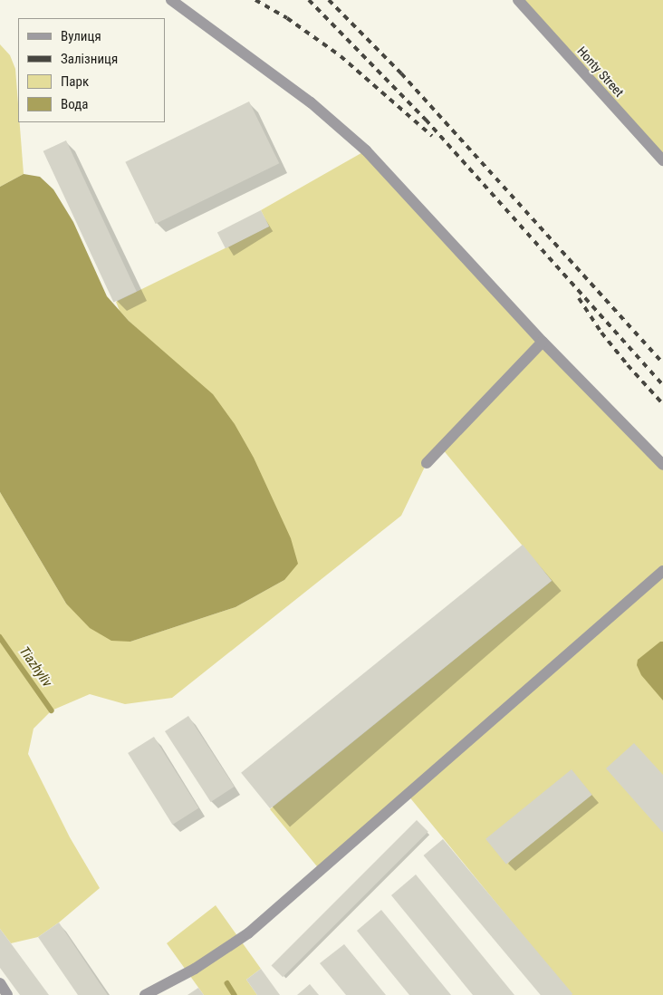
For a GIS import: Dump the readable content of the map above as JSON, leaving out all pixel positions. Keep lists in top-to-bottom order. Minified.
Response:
{"streets":{"street":["Honty Street"]},"water":["Tiazhyliv"],"legend":["Вулиця","Залізниця","Парк","Вода"]}
